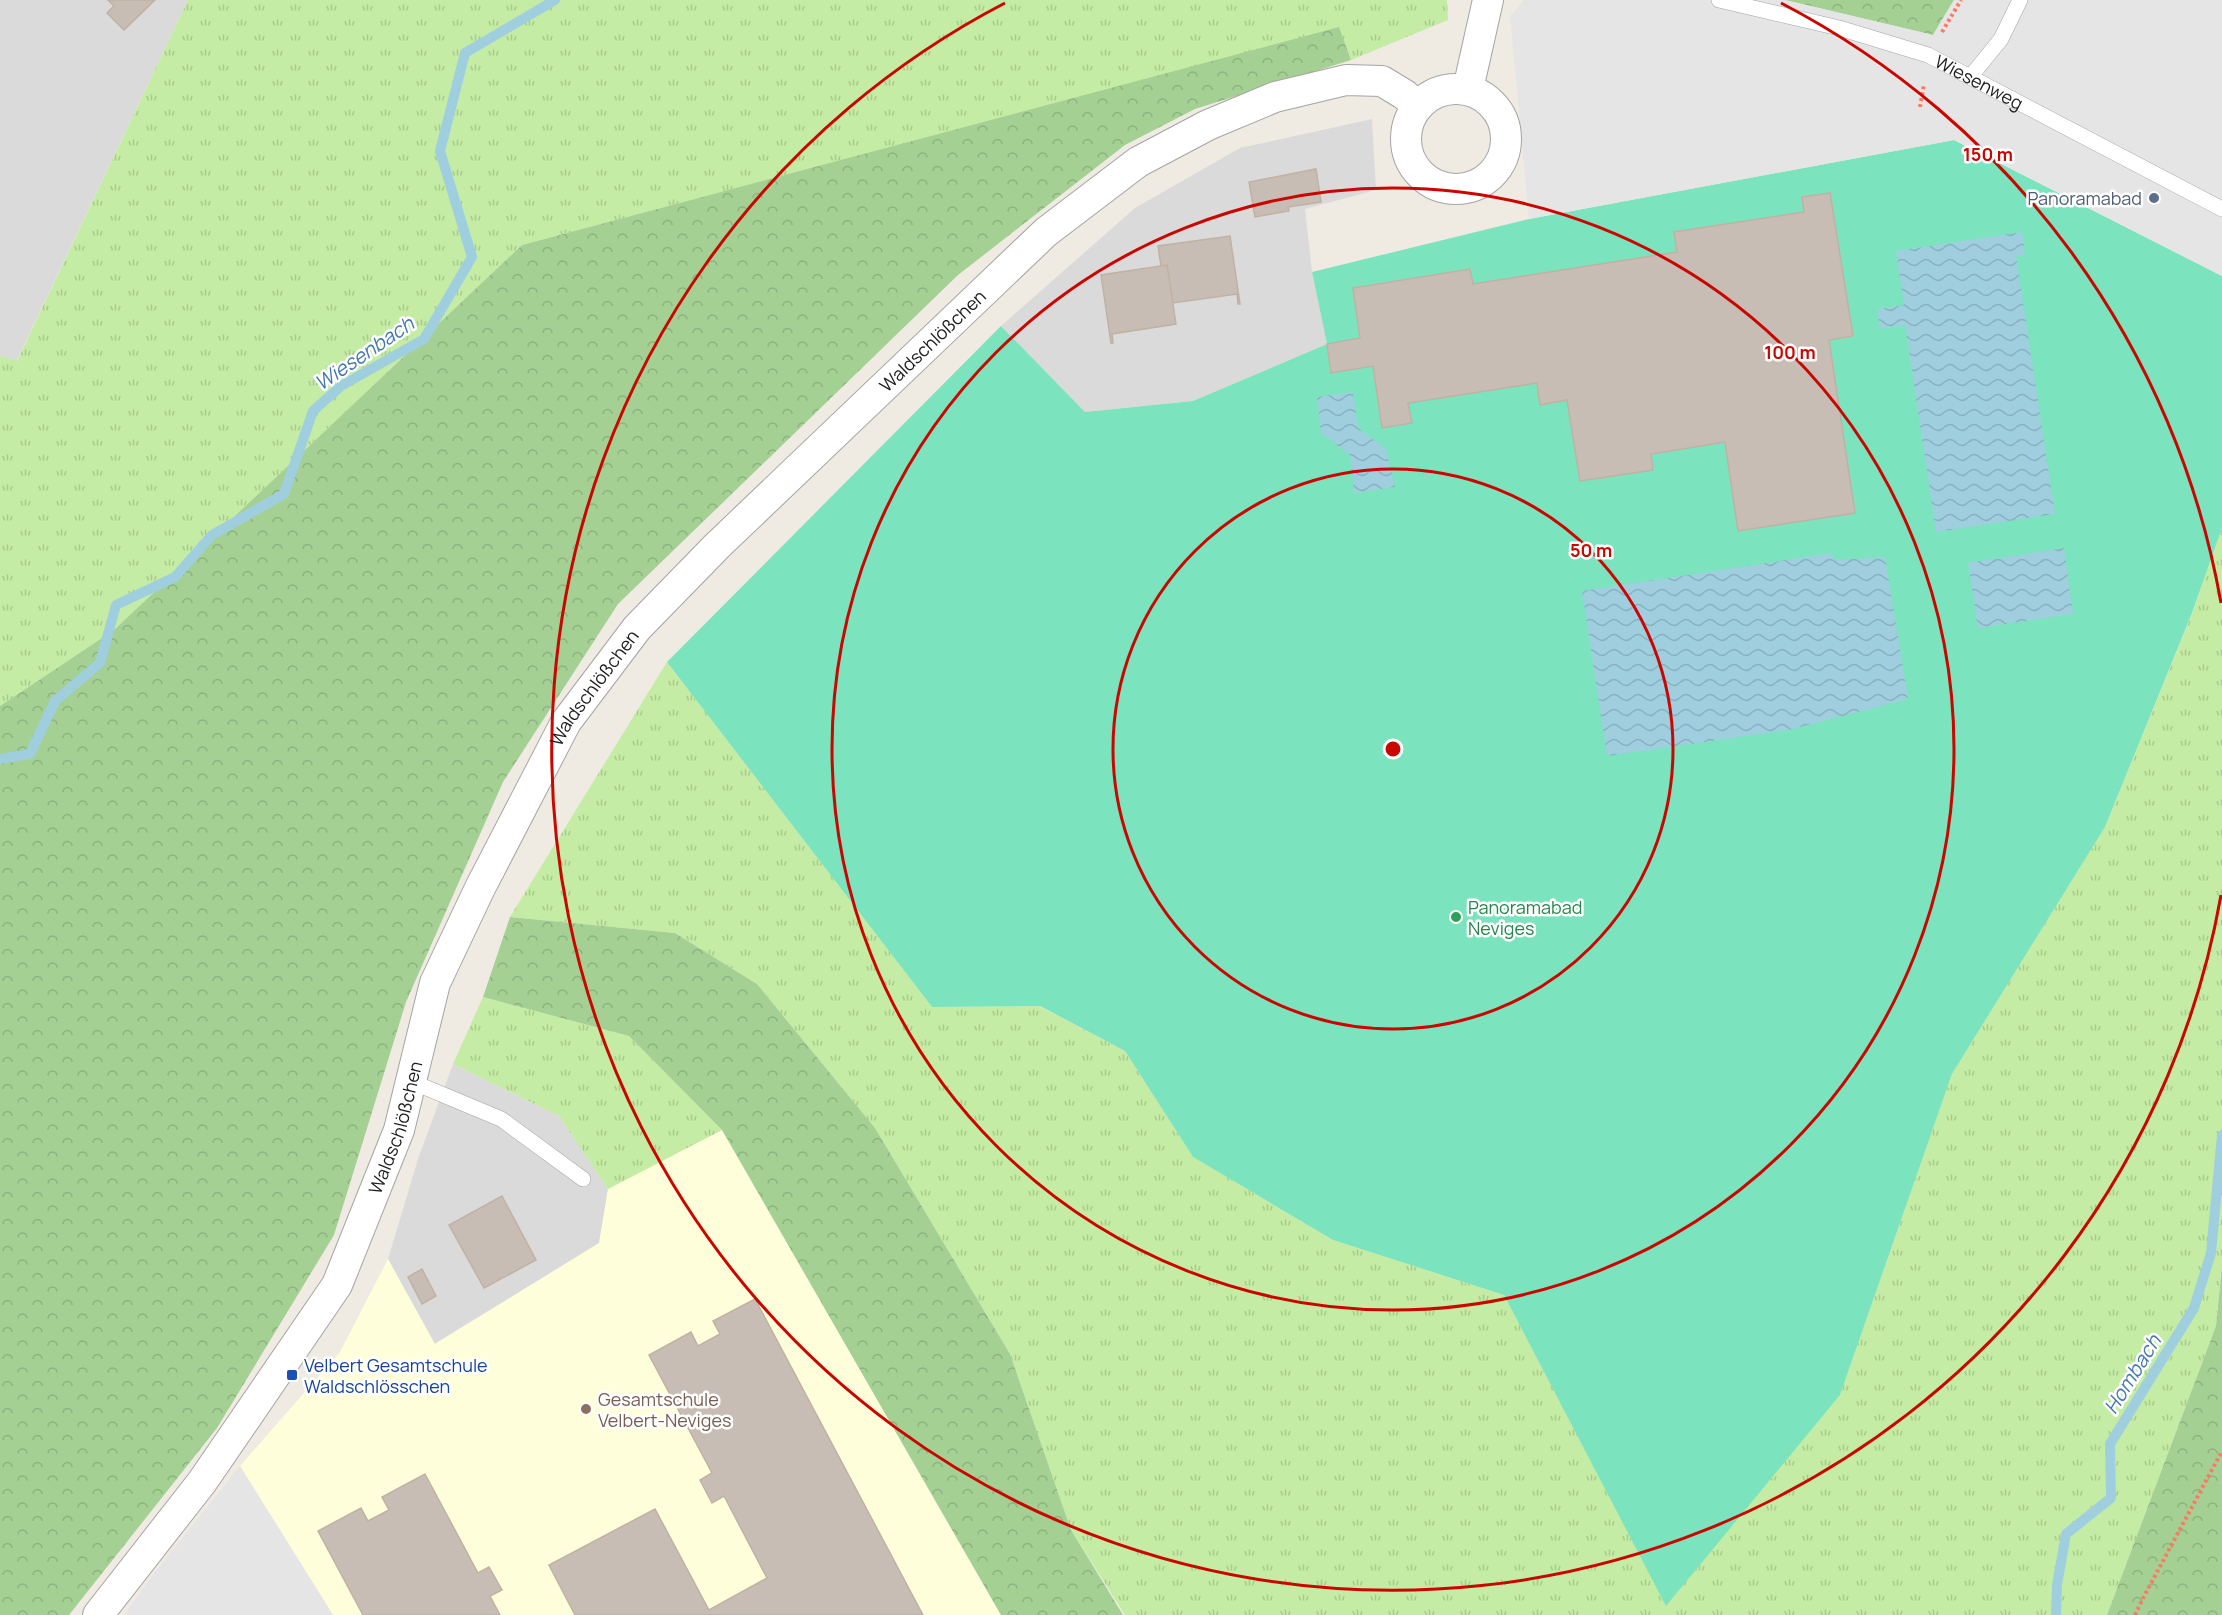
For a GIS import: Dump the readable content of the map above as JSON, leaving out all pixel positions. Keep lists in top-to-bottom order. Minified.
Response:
{"streets":{"street":["Waldschlößchen"],"lane":["Wiesenweg"]},"water":["Wiesenbach","Hombach"],"places":{"other":["Panoramabad","Panoramabad Neviges","Gesamtschule Velbert-Neviges"],"transit":["Velbert Gesamtschule Waldschlösschen"]},"rings":["150 m","100 m","50 m"]}
